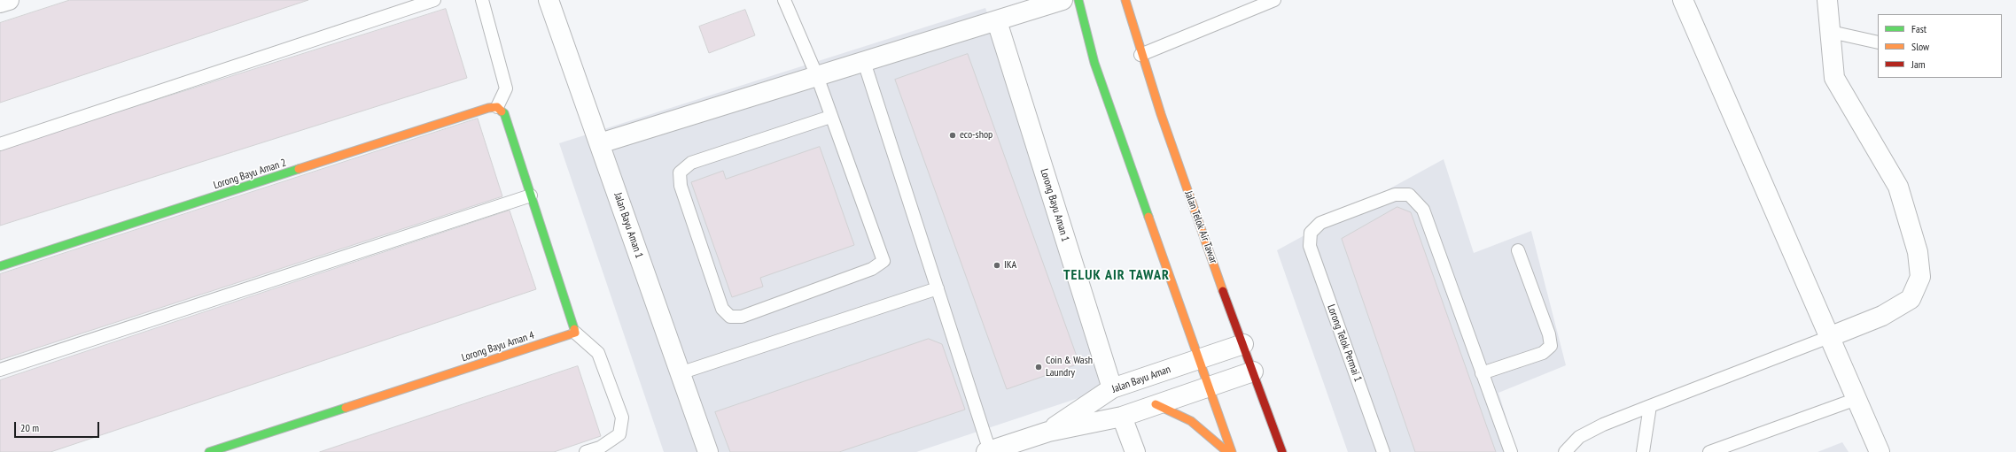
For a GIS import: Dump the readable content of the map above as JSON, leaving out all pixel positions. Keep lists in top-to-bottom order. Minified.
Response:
{"streets":{"street":["Lorong Bayu Aman 2","Lorong Bayu Aman 1","Jalan Bayu Aman 1","Jalan Telok Air Tawar","Lorong Bayu Aman 4","Jalan Bayu Aman"],"lane":["Lorong Telok Permai 1"]},"crossings":[["Lorong Bayu Aman 1","Jalan Bayu Aman"],["Jalan Telok Air Tawar","Jalan Bayu Aman"]],"districts":["TELUK AIR TAWAR"],"places":["eco-shop","IKA","Coin & Wash Laundry"],"legend":["Fast","Slow","Jam"],"scale_bar":"20 m"}
